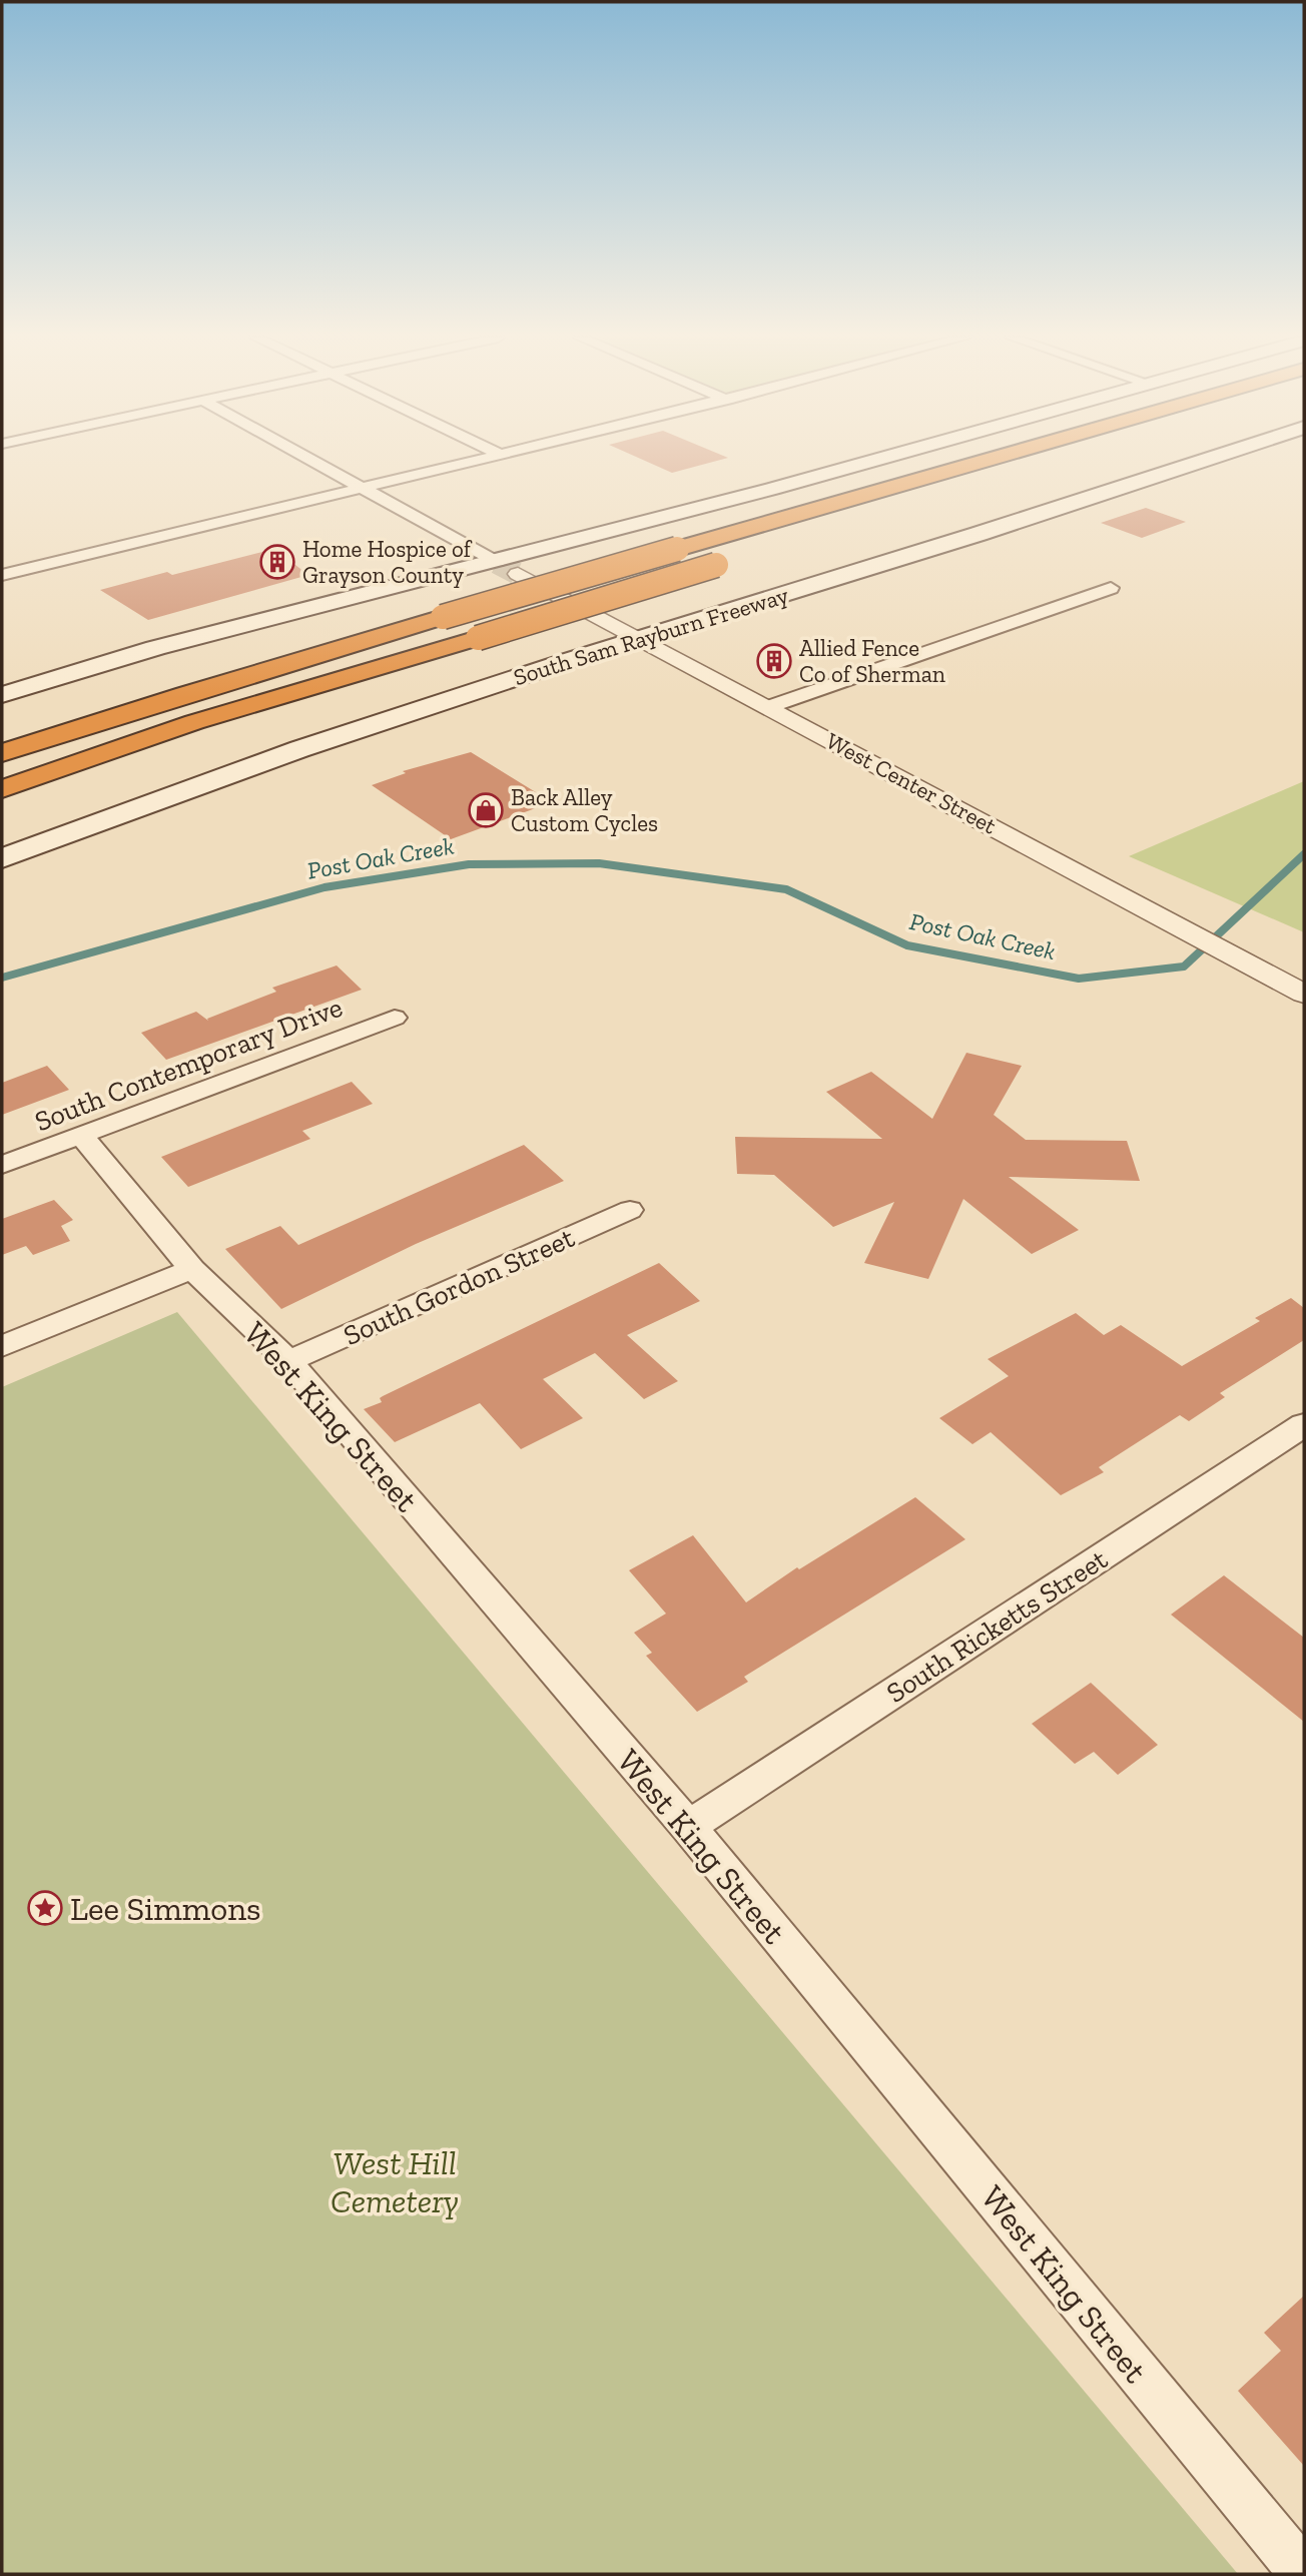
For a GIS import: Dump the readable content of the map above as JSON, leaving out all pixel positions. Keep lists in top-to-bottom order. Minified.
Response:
{"streets":{"highway":["South Sam Rayburn Freeway"],"street":["West Center Street","South Contemporary Drive","South Gordon Street","West King Street","South Ricketts Street"]},"crossings":[["South Sam Rayburn Freeway","West Center Street"],["South Contemporary Drive","West King Street"],["South Gordon Street","West King Street"],["West King Street","South Ricketts Street"]],"water":["Post Oak Creek"],"parks":["West Hill Cemetery"],"places":{"building":["Home Hospice of Grayson County","Allied Fence Co of Sherman"],"shop":["Back Alley Custom Cycles"],"place":["Lee Simmons"]}}
